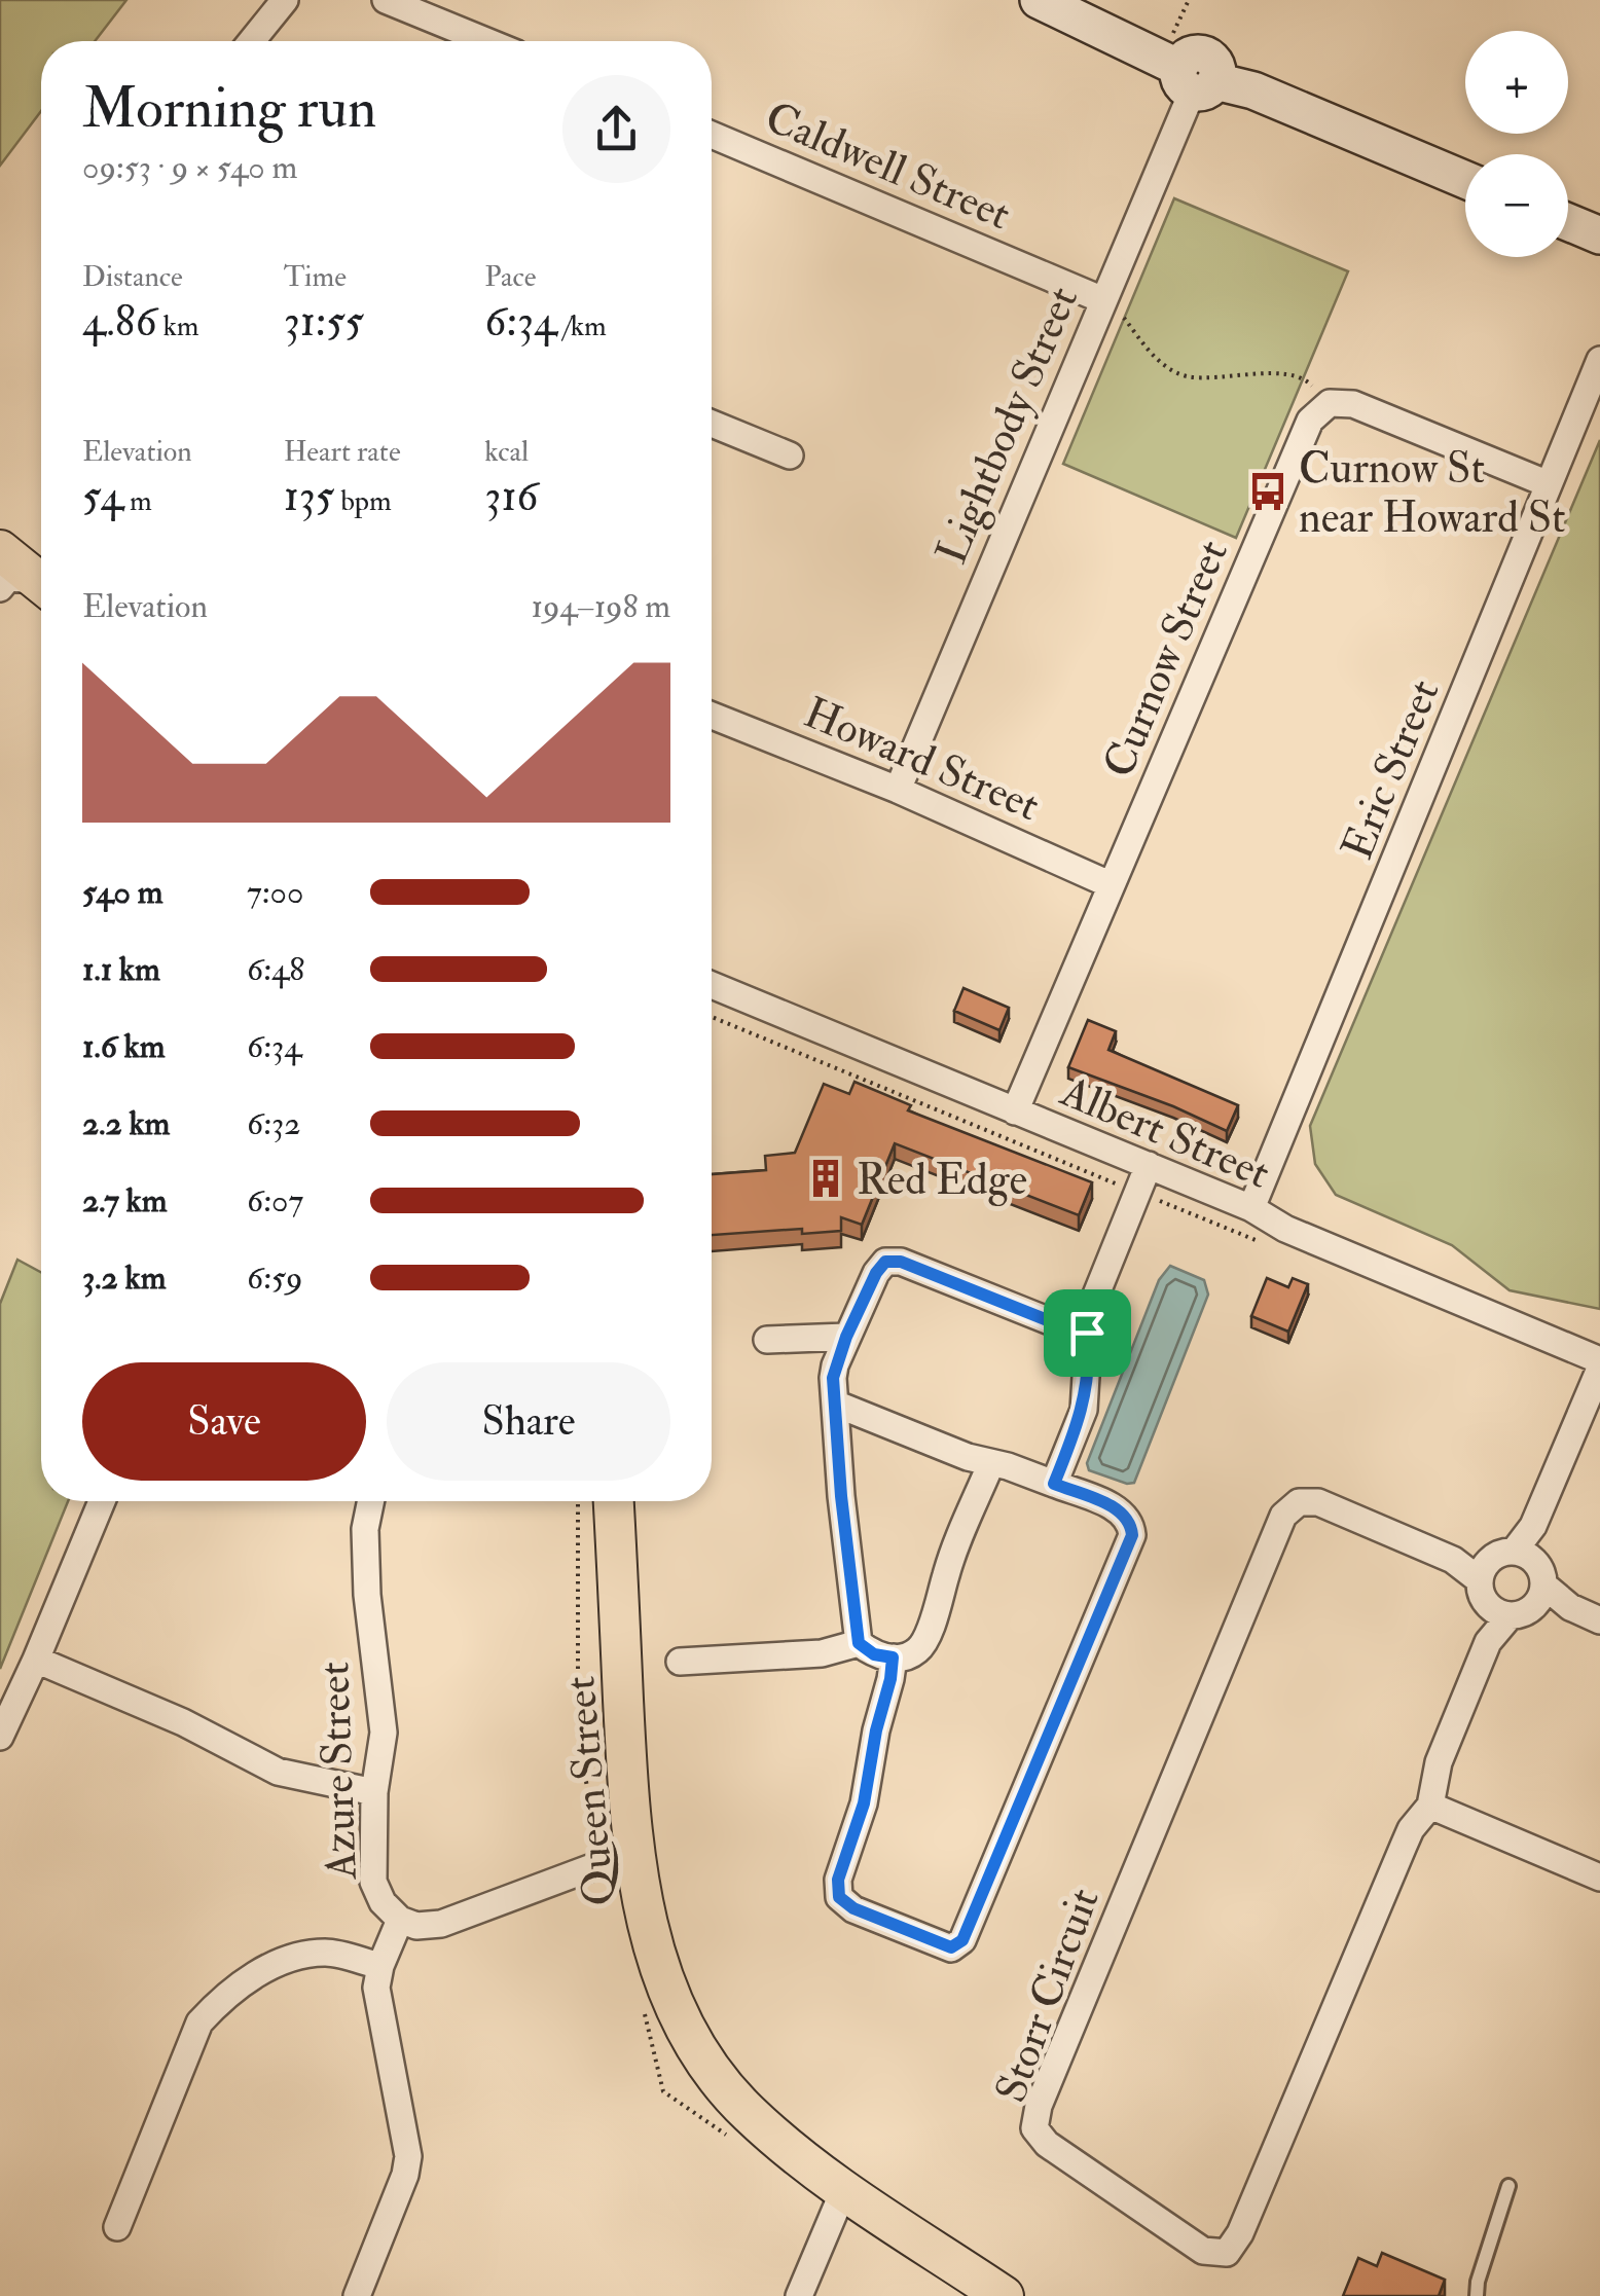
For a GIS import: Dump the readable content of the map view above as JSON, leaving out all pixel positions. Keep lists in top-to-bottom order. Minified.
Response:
{"streets":{"main road":["Queen Street"],"street":["Caldwell Street","Lightbody Street","Curnow Street","Howard Street","Eric Street","Albert Street","Azure Street","Storr Circuit"]},"crossings":[["Caldwell Street","Lightbody Street"],["Lightbody Street","Howard Street"],["Curnow Street","Howard Street"],["Curnow Street","Albert Street"],["Eric Street","Albert Street"],["Azure Street","Queen Street"]],"places":{"bus stop":["Curnow St near Howard St"],"building":["Red Edge"]},"page":{"map_buttons":["+","−"],"heading":["Morning run","09:53 · 9 × 540 m"],"stats":[["Distance","4.86 km"],["Time","31:55"],["Pace","6:34 /km"],["Elevation","54 m"],["Heart rate","135 bpm"],["kcal","316"]],"chart":["Elevation","194–198 m"],"list":[{"name":"540 m","note":"7:00"},{"name":"1.1 km","note":"6:48"},{"name":"1.6 km","note":"6:34"},{"name":"2.2 km","note":"6:32"},{"name":"2.7 km","note":"6:07"},{"name":"3.2 km","note":"6:59"}],"buttons":["Save","Share"]}}
